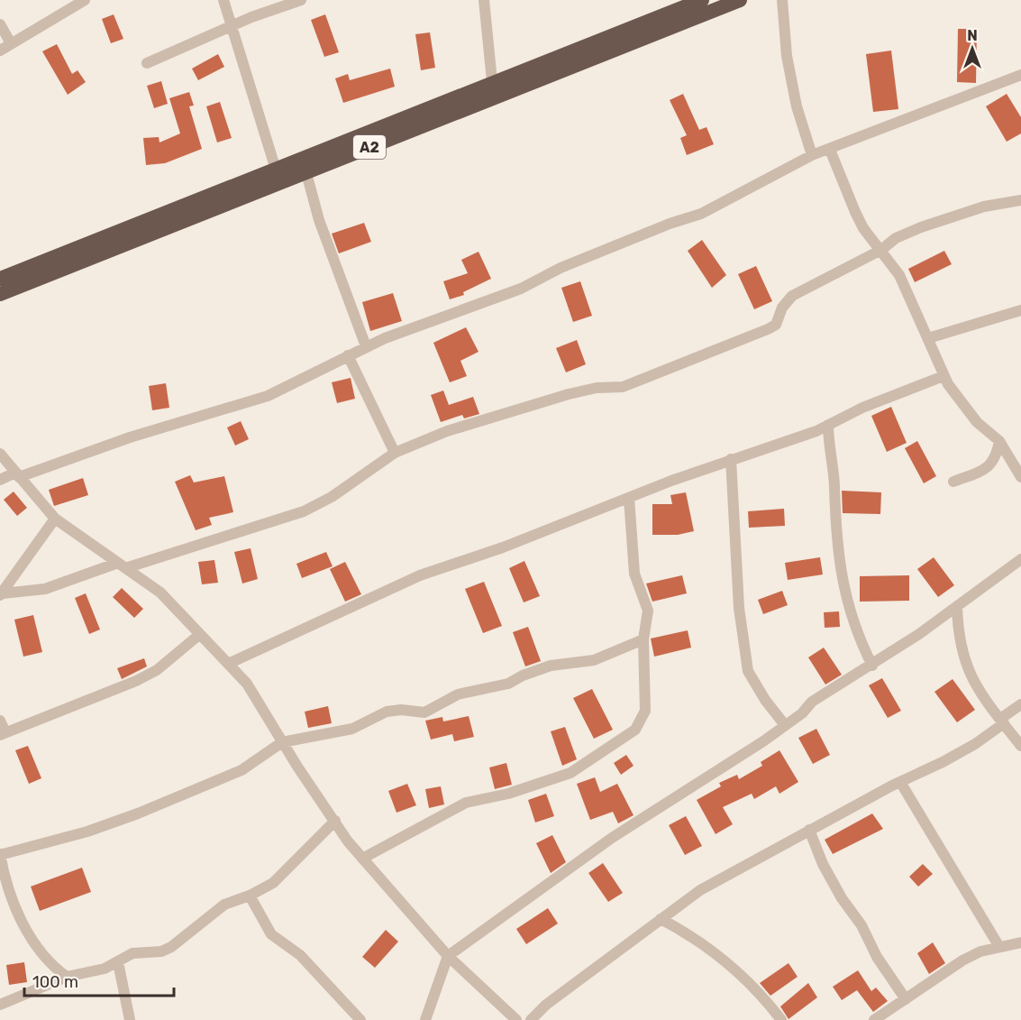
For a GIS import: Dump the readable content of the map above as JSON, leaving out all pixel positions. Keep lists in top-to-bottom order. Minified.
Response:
{"streets":{"highway":["A2"]},"scale_bar":"100 m","north":"top"}
